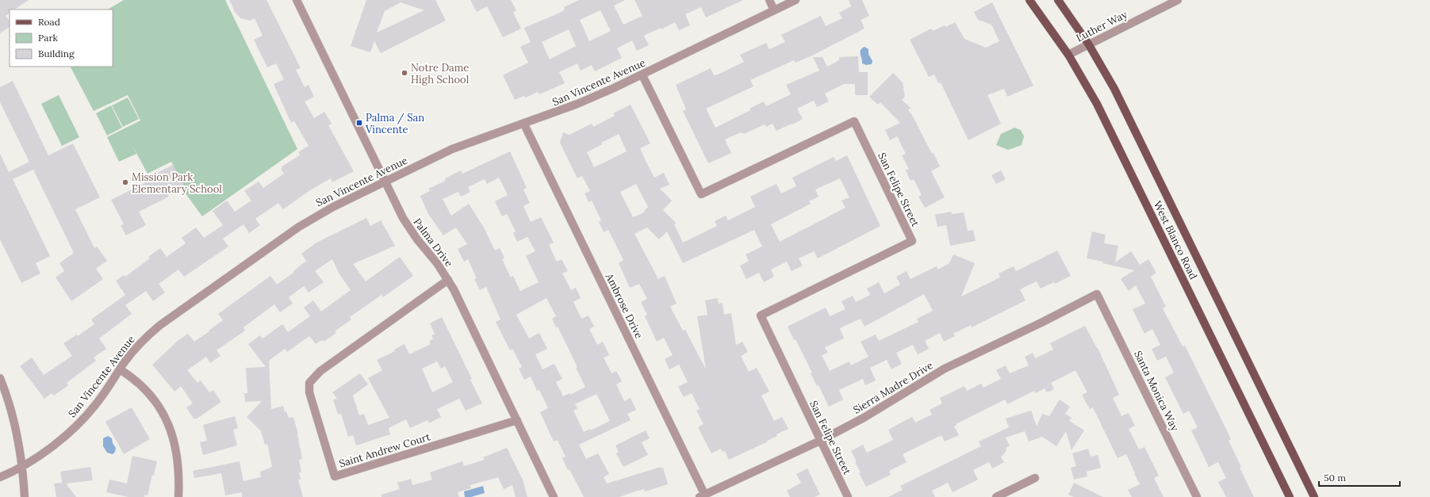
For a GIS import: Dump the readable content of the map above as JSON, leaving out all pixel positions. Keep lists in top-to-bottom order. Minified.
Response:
{"streets":{"main road":["West Blanco Road"],"street":["Luther Way","San Vincente Avenue","San Felipe Street","Palma Drive","Ambrose Drive","Sierra Madre Drive","Santa Monica Way","Saint Andrew Court"]},"crossings":[["Luther Way","West Blanco Road"],["San Vincente Avenue","San Felipe Street"],["San Vincente Avenue","Palma Drive"],["San Vincente Avenue","Ambrose Drive"],["San Felipe Street","Sierra Madre Drive"],["Palma Drive","Saint Andrew Court"],["Ambrose Drive","Sierra Madre Drive"],["Sierra Madre Drive","Santa Monica Way"]],"places":{"other":["Notre Dame High School","Mission Park Elementary School"],"transit":["Palma / San Vincente"]},"legend":["Road","Park","Building"],"scale_bar":"50 m"}
